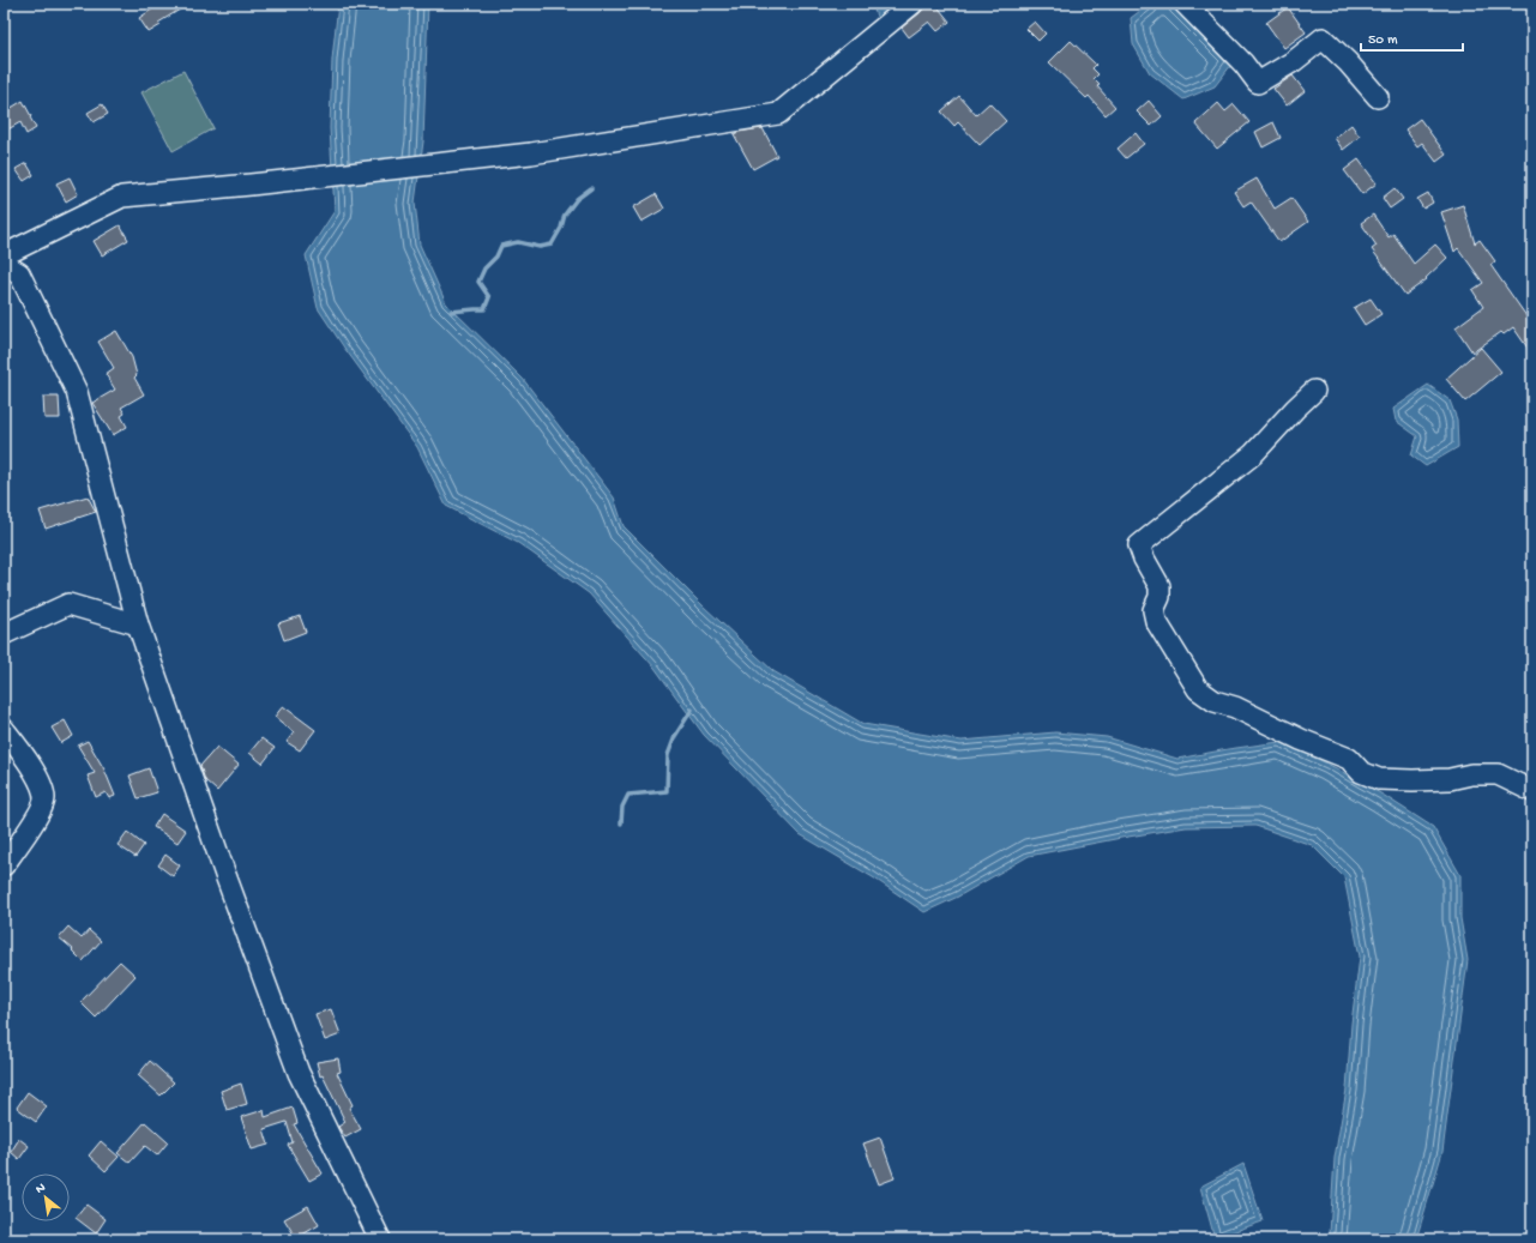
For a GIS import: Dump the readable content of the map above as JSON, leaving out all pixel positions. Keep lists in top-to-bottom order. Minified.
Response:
{"scale_bar":"50 m","north":"top left"}
